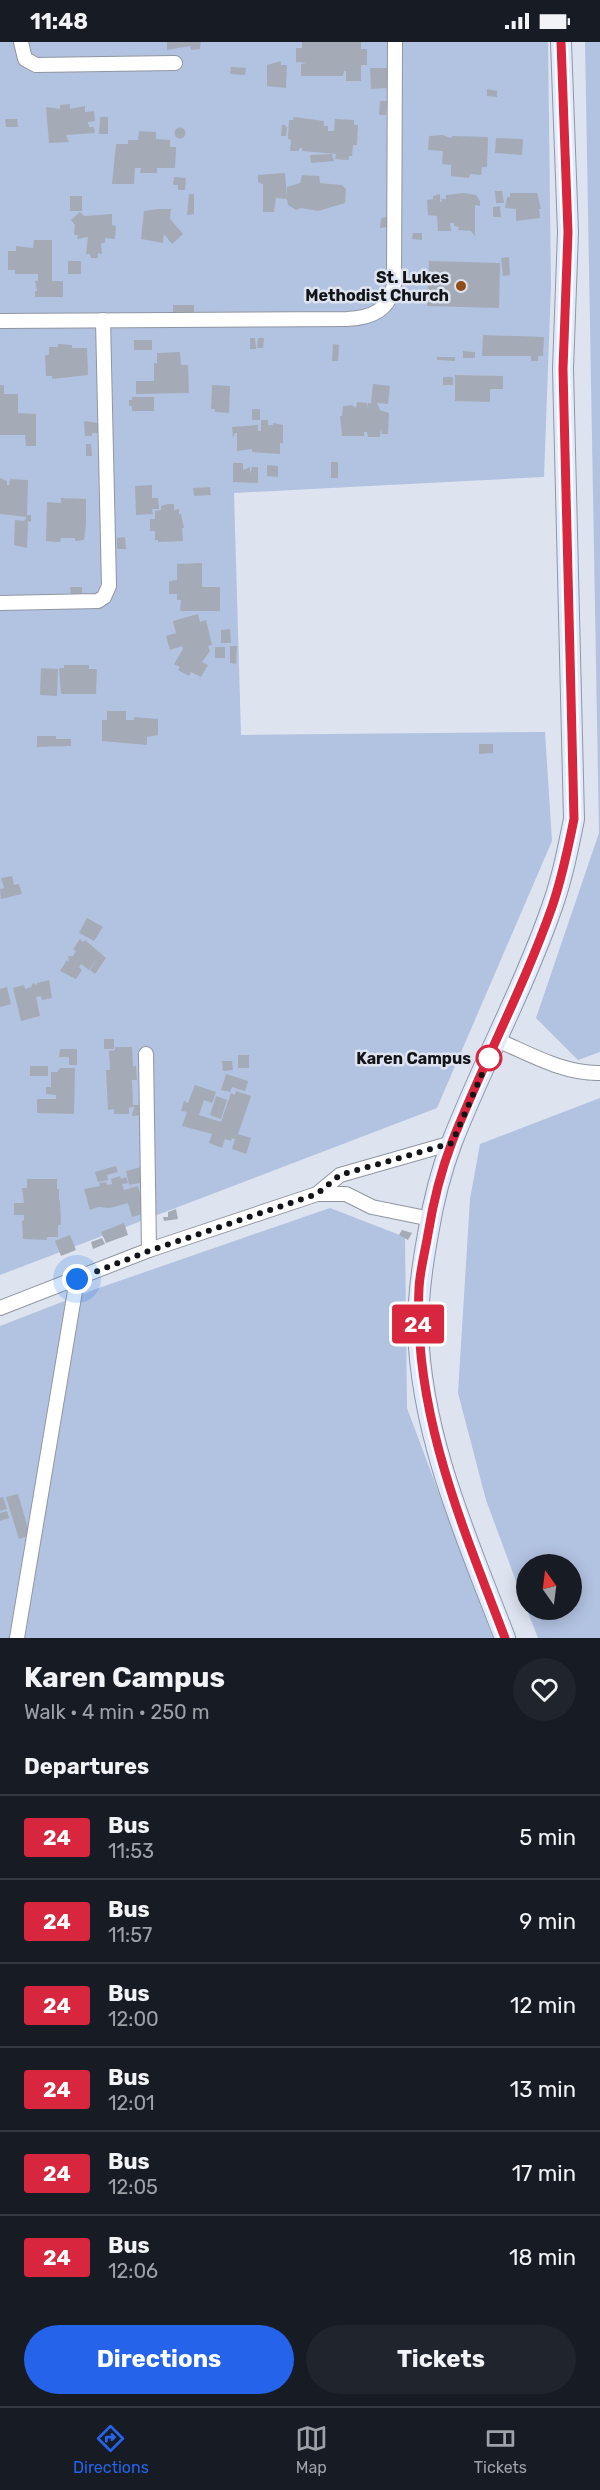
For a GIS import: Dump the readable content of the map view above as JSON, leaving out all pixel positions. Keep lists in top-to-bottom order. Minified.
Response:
{"places":["St. Lukes Methodist Church","Karen Campus"],"lines":["bus line 24"],"north":"top","page":{"status":"11:48","on_map":"24","heading":[["Karen Campus","Walk · 4 min · 250 m"],"Departures"],"list":[{"mark":"24","name":"Bus","note":"11:53","value":"5 min"},{"mark":"24","name":"Bus","note":"11:57","value":"9 min"},{"mark":"24","name":"Bus","note":"12:00","value":"12 min"},{"mark":"24","name":"Bus","note":"12:01","value":"13 min"},{"mark":"24","name":"Bus","note":"12:05","value":"17 min"},{"mark":"24","name":"Bus","note":"12:06","value":"18 min"}],"buttons":["Directions","Tickets"],"tabs":["Directions","Map","Tickets"]}}
